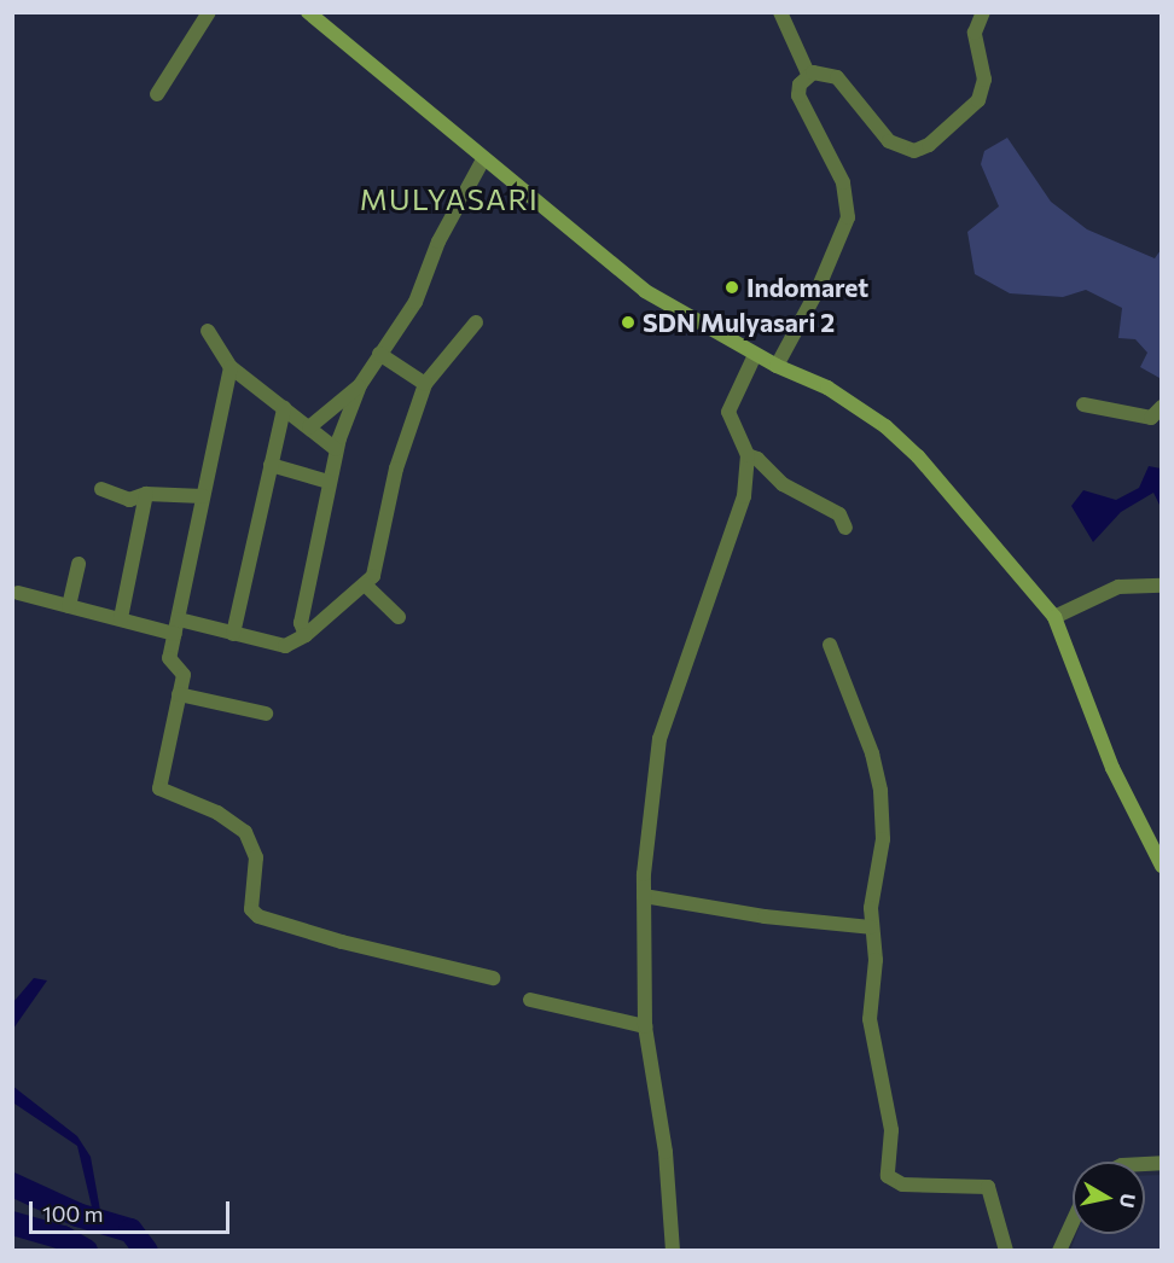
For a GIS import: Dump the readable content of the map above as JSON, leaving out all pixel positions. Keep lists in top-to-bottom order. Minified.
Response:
{"districts":["MULYASARI"],"places":["Indomaret","SDN Mulyasari 2"],"scale_bar":"100 m","north":"right"}
